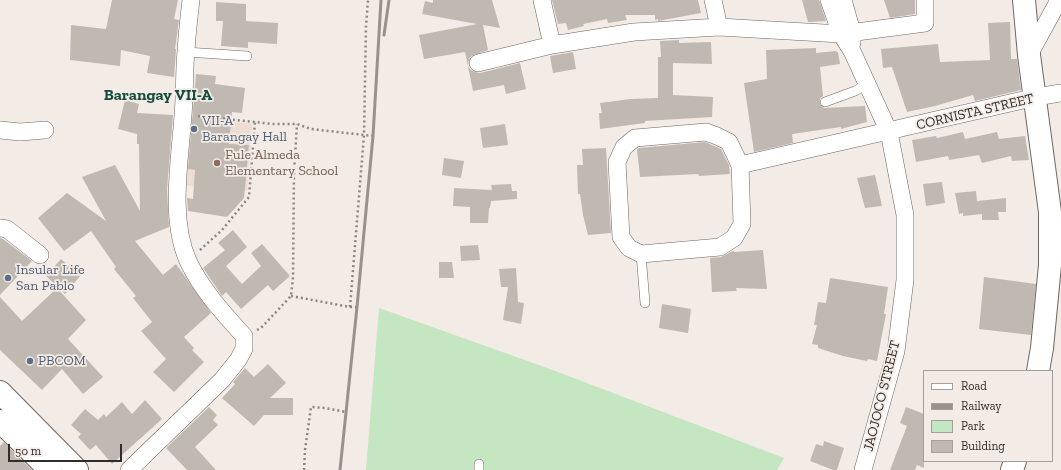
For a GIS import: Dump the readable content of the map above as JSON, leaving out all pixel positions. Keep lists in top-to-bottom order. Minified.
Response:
{"streets":{"street":["CORNISTA STREET","JAOJOCO STREET"]},"crossings":[["CORNISTA STREET","JAOJOCO STREET"]],"districts":["Barangay VII-A"],"places":["VII-A Barangay Hall","Fule Almeda Elementary School","Insular Life San Pablo","PBCOM"],"legend":["Road","Railway","Park","Building"],"scale_bar":"50 m"}
